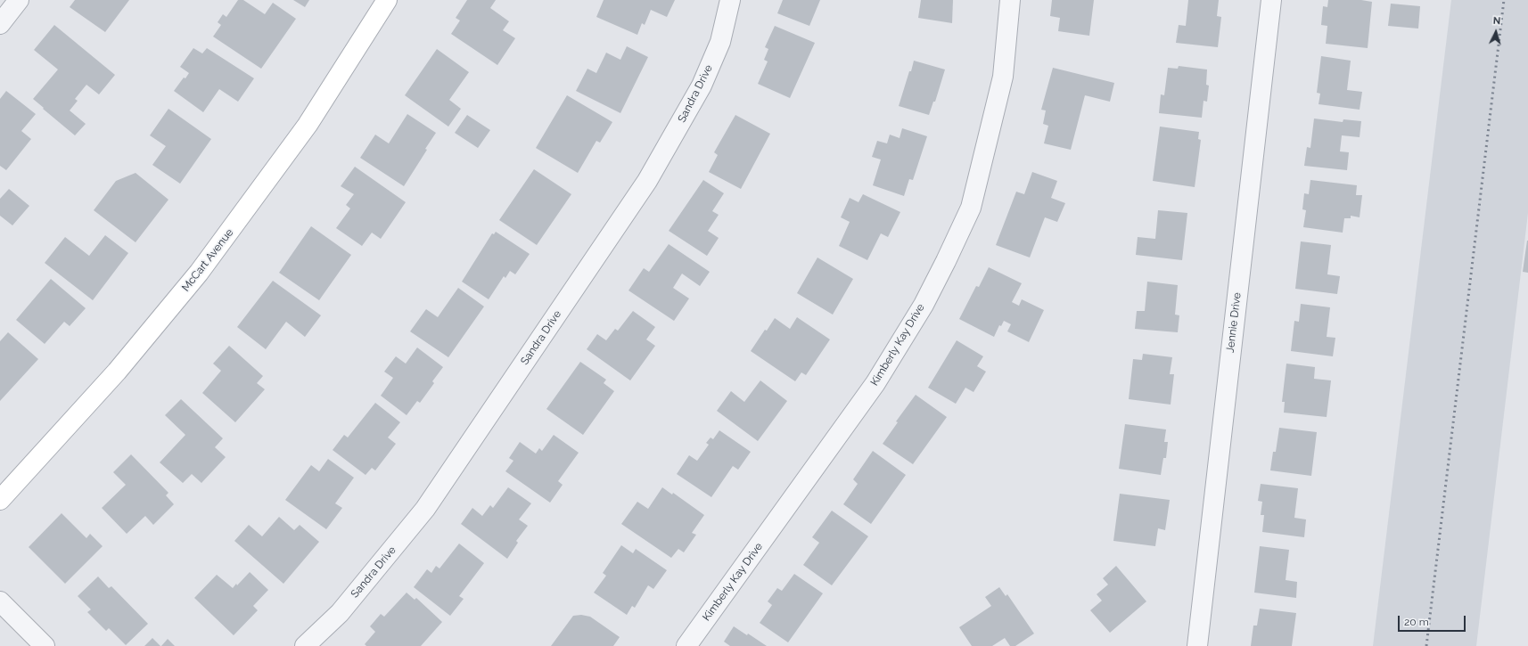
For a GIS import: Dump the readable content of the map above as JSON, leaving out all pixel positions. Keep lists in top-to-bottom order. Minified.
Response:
{"streets":{"main road":["McCart Avenue"],"street":["Sandra Drive","Jennie Drive","Kimberly Kay Drive"]},"scale_bar":"20 m","north":"top"}
